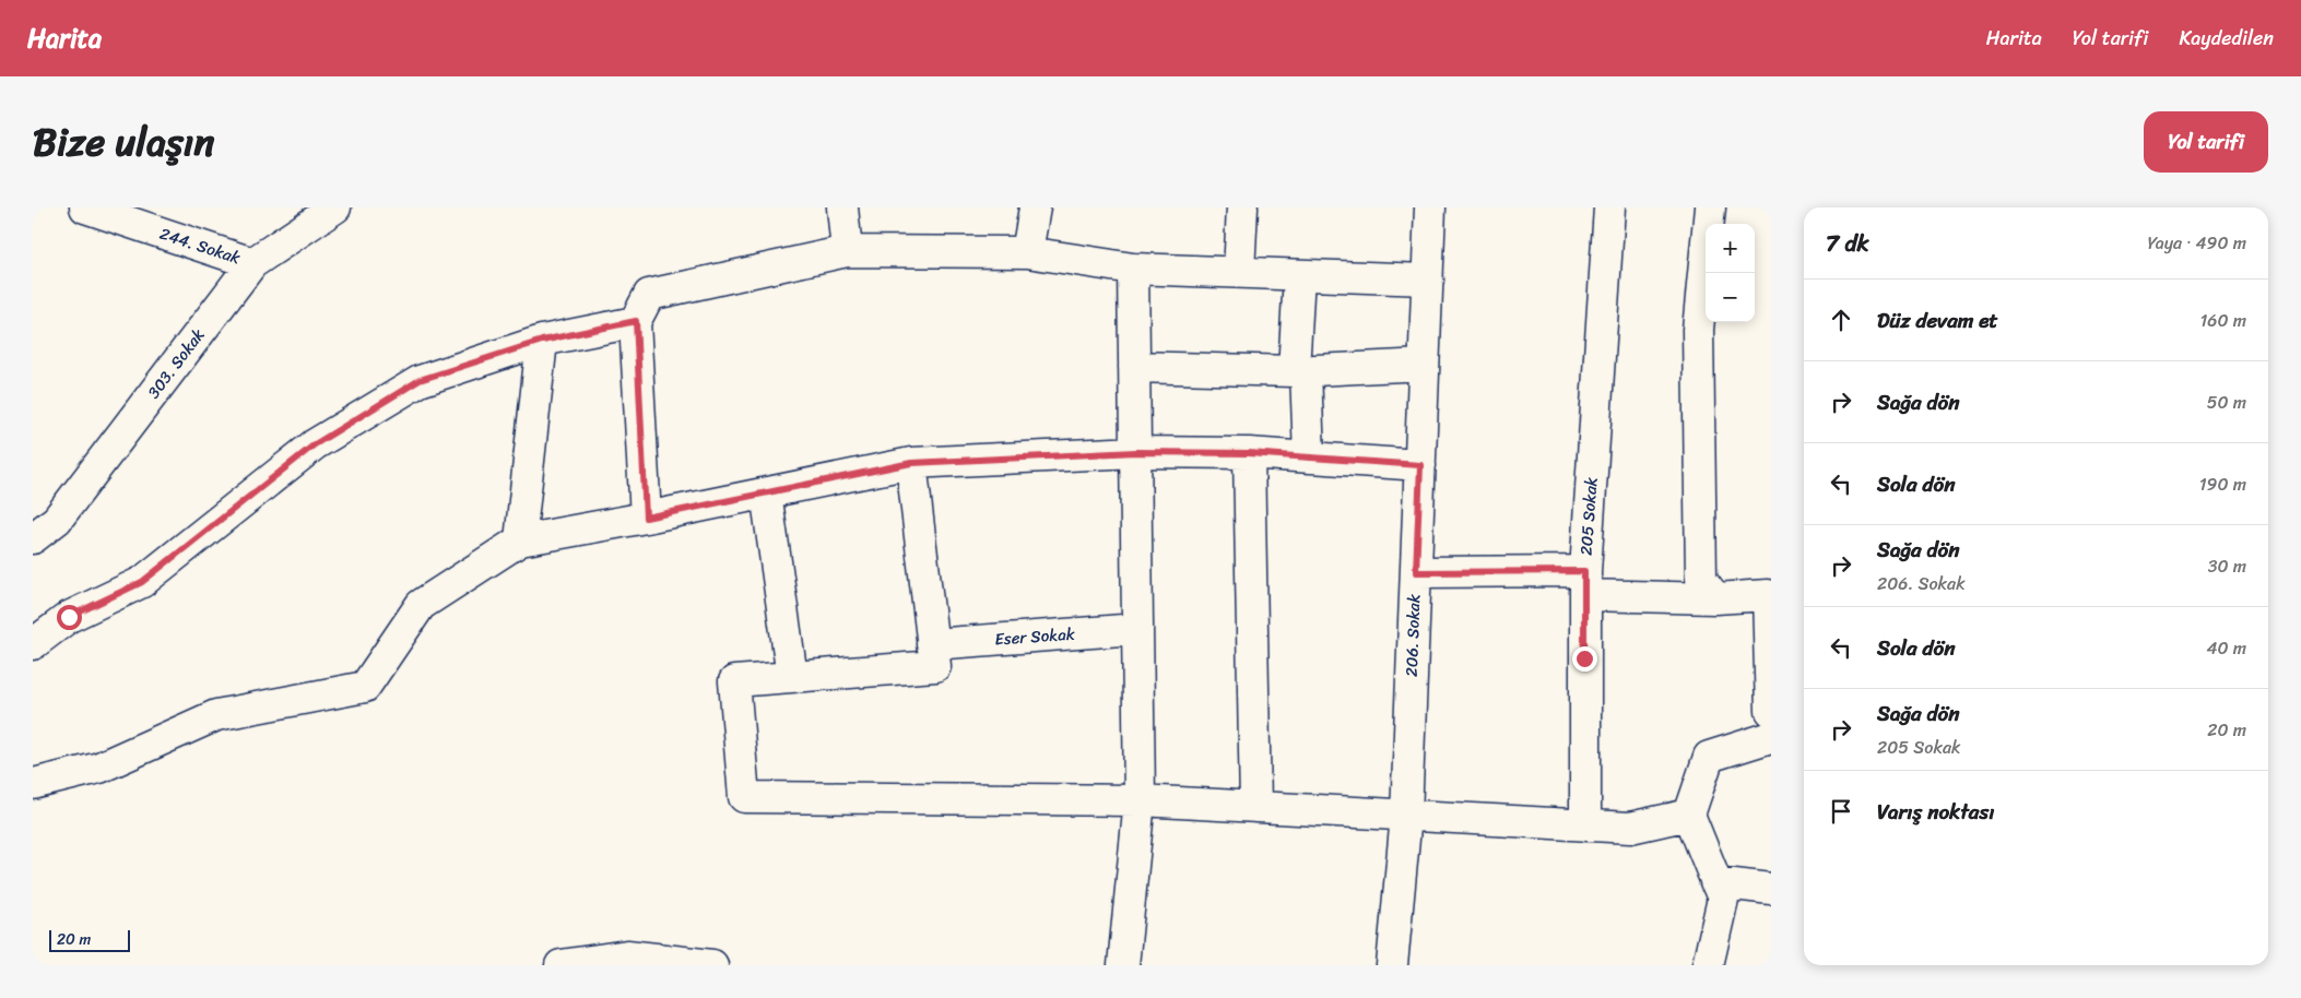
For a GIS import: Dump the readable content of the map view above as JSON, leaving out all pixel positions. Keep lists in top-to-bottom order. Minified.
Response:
{"streets":{"street":["244. Sokak","303. Sokak","205 Sokak","206. Sokak","Eser Sokak"]},"crossings":[["244. Sokak","303. Sokak"]],"scale_bar":"20 m","page":{"header":"Harita","nav":["Harita","Yol tarifi","Kaydedilen"],"title":"Bize ulaşın","buttons":"Yol tarifi","heading":["7 dk","Yaya · 490 m"],"map_buttons":["+","−"],"list":[["Düz devam et","160 m"],["Sağa dön","50 m"],["Sola dön","190 m"],["Sağa dön","206. Sokak","30 m"],["Sola dön","40 m"],["Sağa dön","205 Sokak","20 m"],"Varış noktası"],"scale":"20 m"}}
